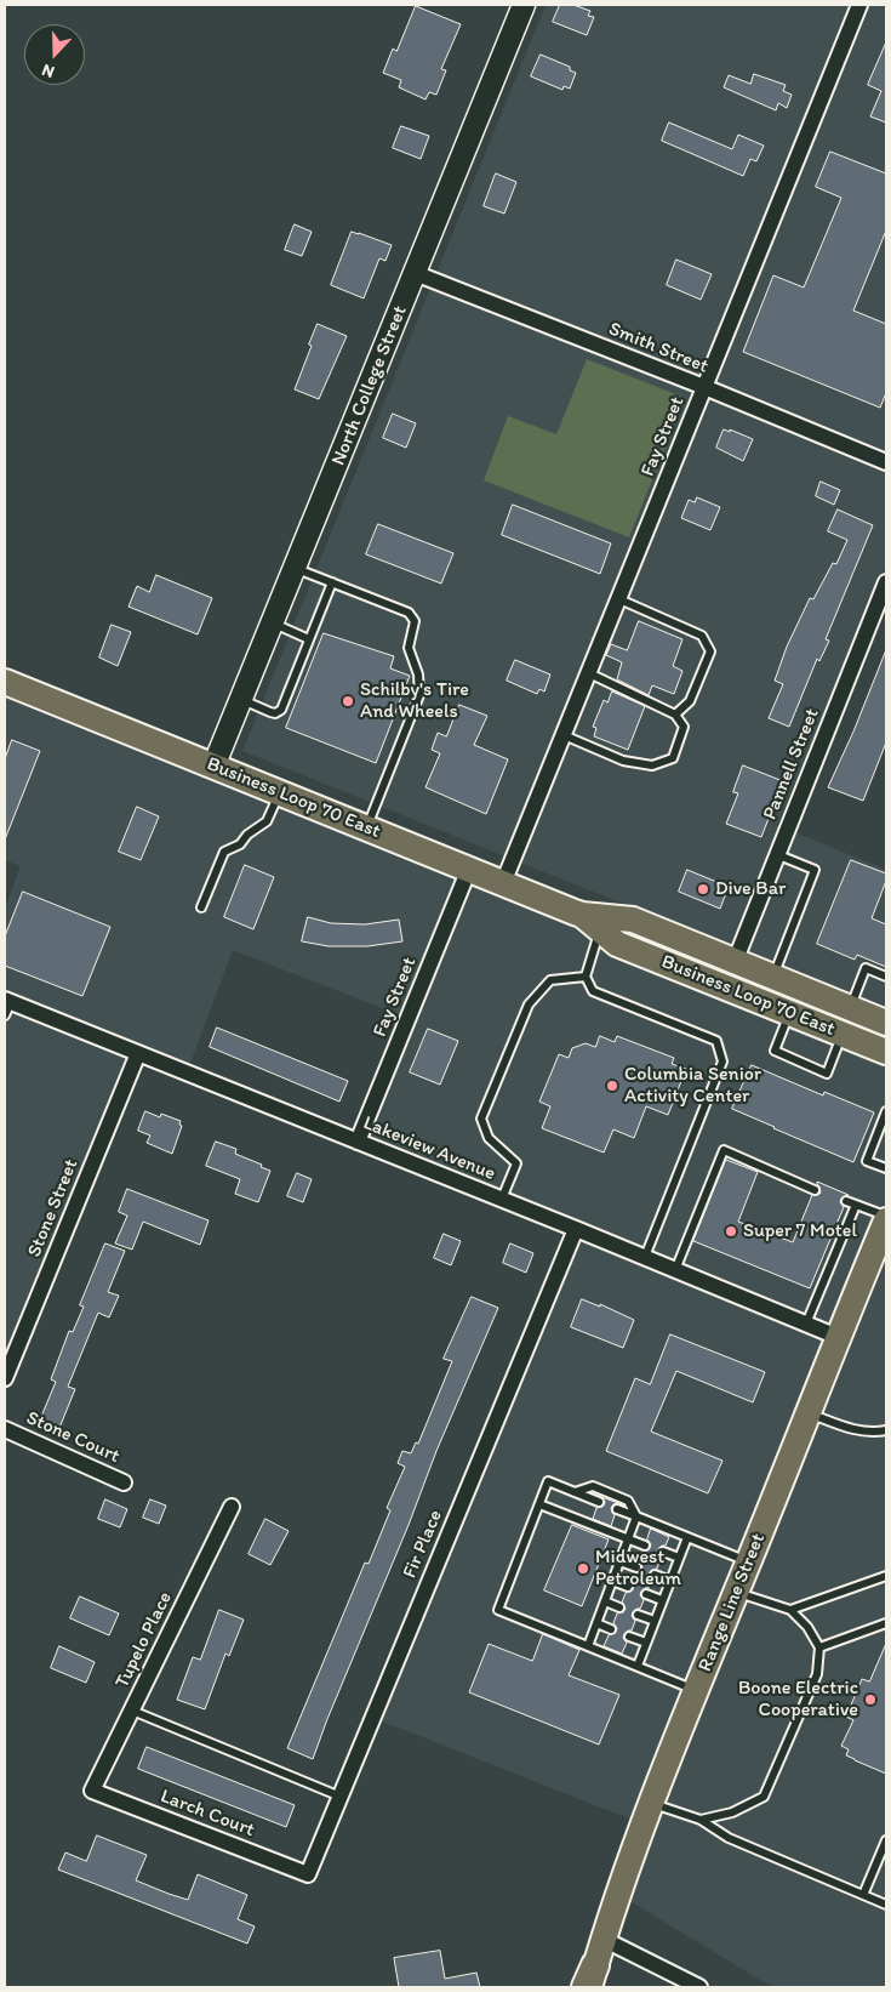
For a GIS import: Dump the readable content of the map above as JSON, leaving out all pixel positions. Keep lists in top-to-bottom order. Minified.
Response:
{"streets":{"main road":["North College Street","Business Loop 70 East","Range Line Street"],"street":["Smith Street","Fay Street","Pannell Street","Lakeview Avenue","Stone Street","Stone Court","Fir Place","Tupelo Place","Larch Court"]},"crossings":[["Smith Street","North College Street"],["Smith Street","Fay Street"],["North College Street","Business Loop 70 East"],["Fay Street","Business Loop 70 East"],["Fay Street","Lakeview Avenue"],["Pannell Street","Business Loop 70 East"],["Lakeview Avenue","Stone Street"],["Lakeview Avenue","Fir Place"],["Lakeview Avenue","Range Line Street"],["Fir Place","Larch Court"],["Tupelo Place","Larch Court"]],"places":["Schilby's Tire And Wheels","Dive Bar","Columbia Senior Activity Center","Super 7 Motel","Midwest Petroleum","Boone Electric Cooperative"],"north":"bottom"}
